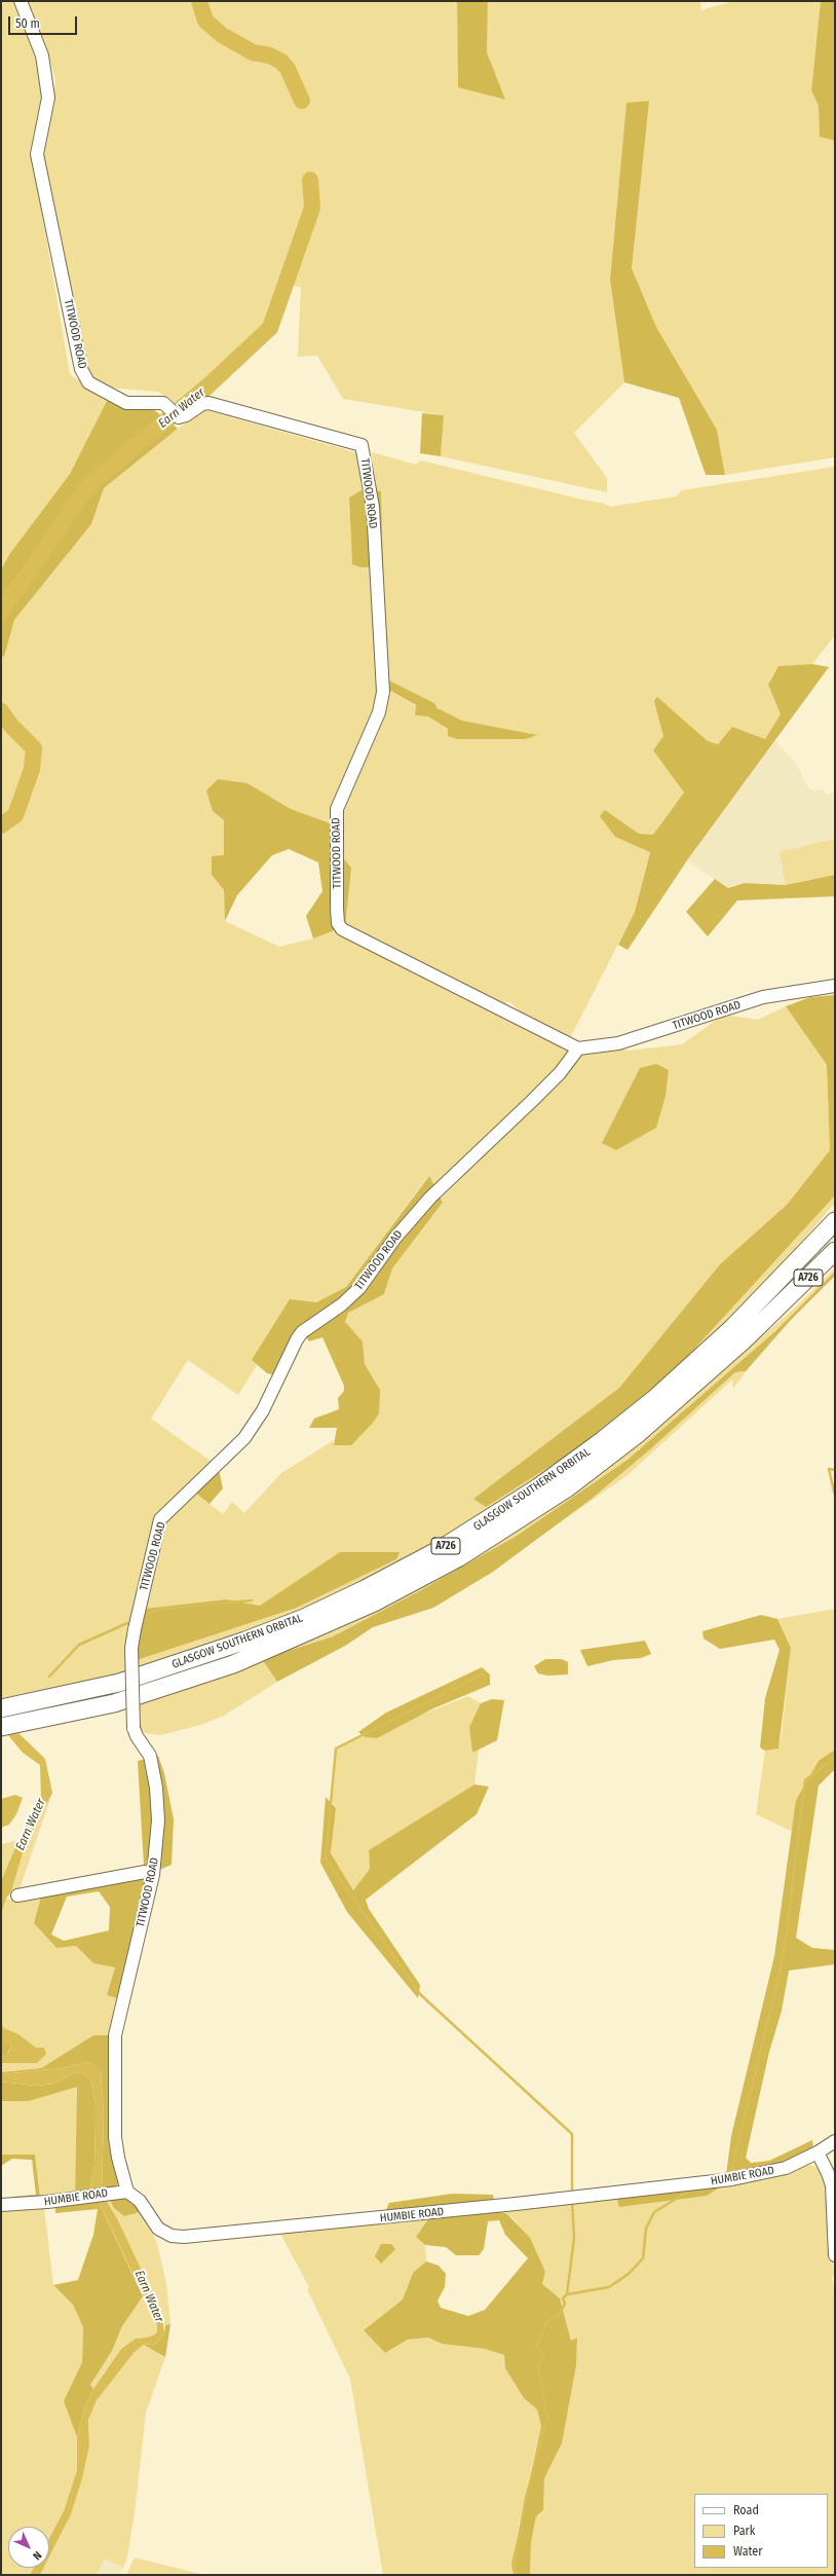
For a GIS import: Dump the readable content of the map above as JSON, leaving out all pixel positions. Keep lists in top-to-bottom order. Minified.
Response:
{"streets":{"highway":["A726","GLASGOW SOUTHERN ORBITAL"],"street":["TITWOOD ROAD","HUMBIE ROAD"]},"crossings":[["TITWOOD ROAD","HUMBIE ROAD"]],"water":["Earn Water"],"legend":["Road","Park","Water"],"scale_bar":"50 m","north":"bottom right"}
